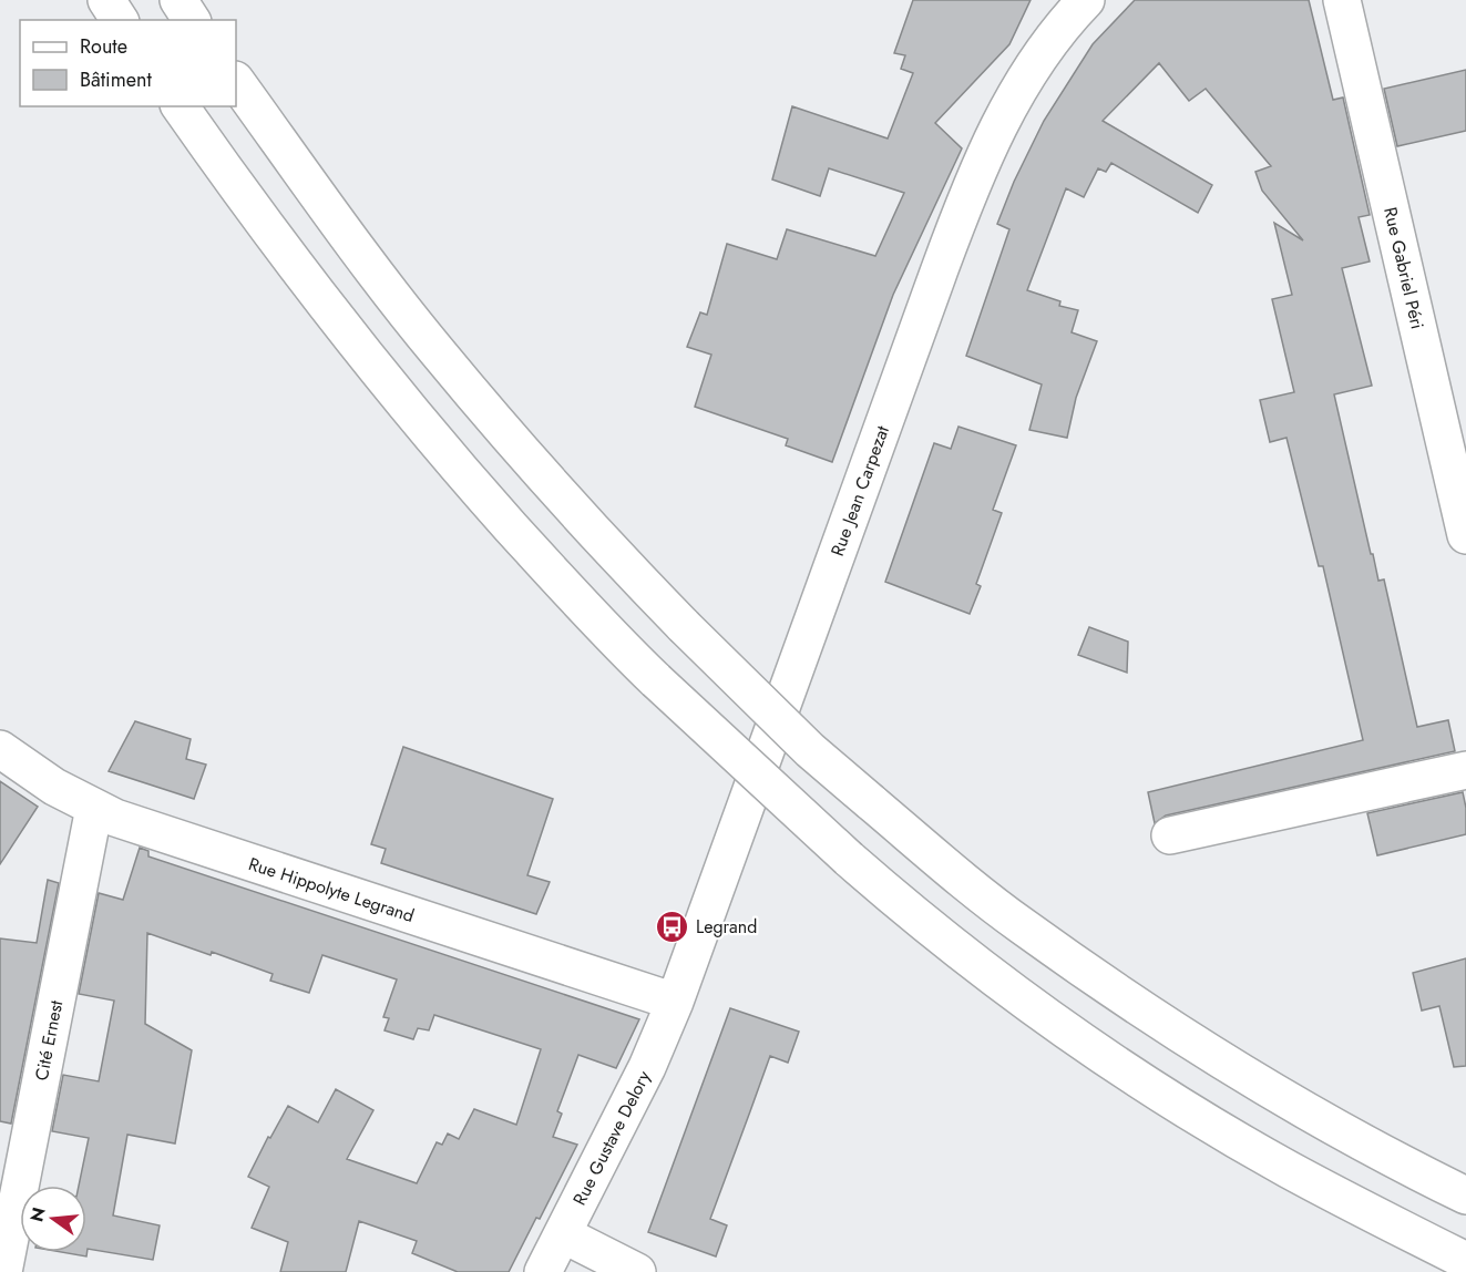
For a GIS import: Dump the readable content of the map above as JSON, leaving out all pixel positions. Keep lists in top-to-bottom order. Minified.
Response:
{"streets":{"main road":["Rue Gabriel Péri","Rue Jean Carpezat","Rue Hippolyte Legrand","Cité Ernest","Rue Gustave Delory"]},"crossings":[["Rue Jean Carpezat","Rue Hippolyte Legrand"],["Rue Jean Carpezat","Rue Gustave Delory"],["Rue Hippolyte Legrand","Cité Ernest"],["Rue Hippolyte Legrand","Rue Gustave Delory"]],"places":{"bus stop":["Legrand"]},"legend":["Route","Bâtiment"],"north":"left"}
